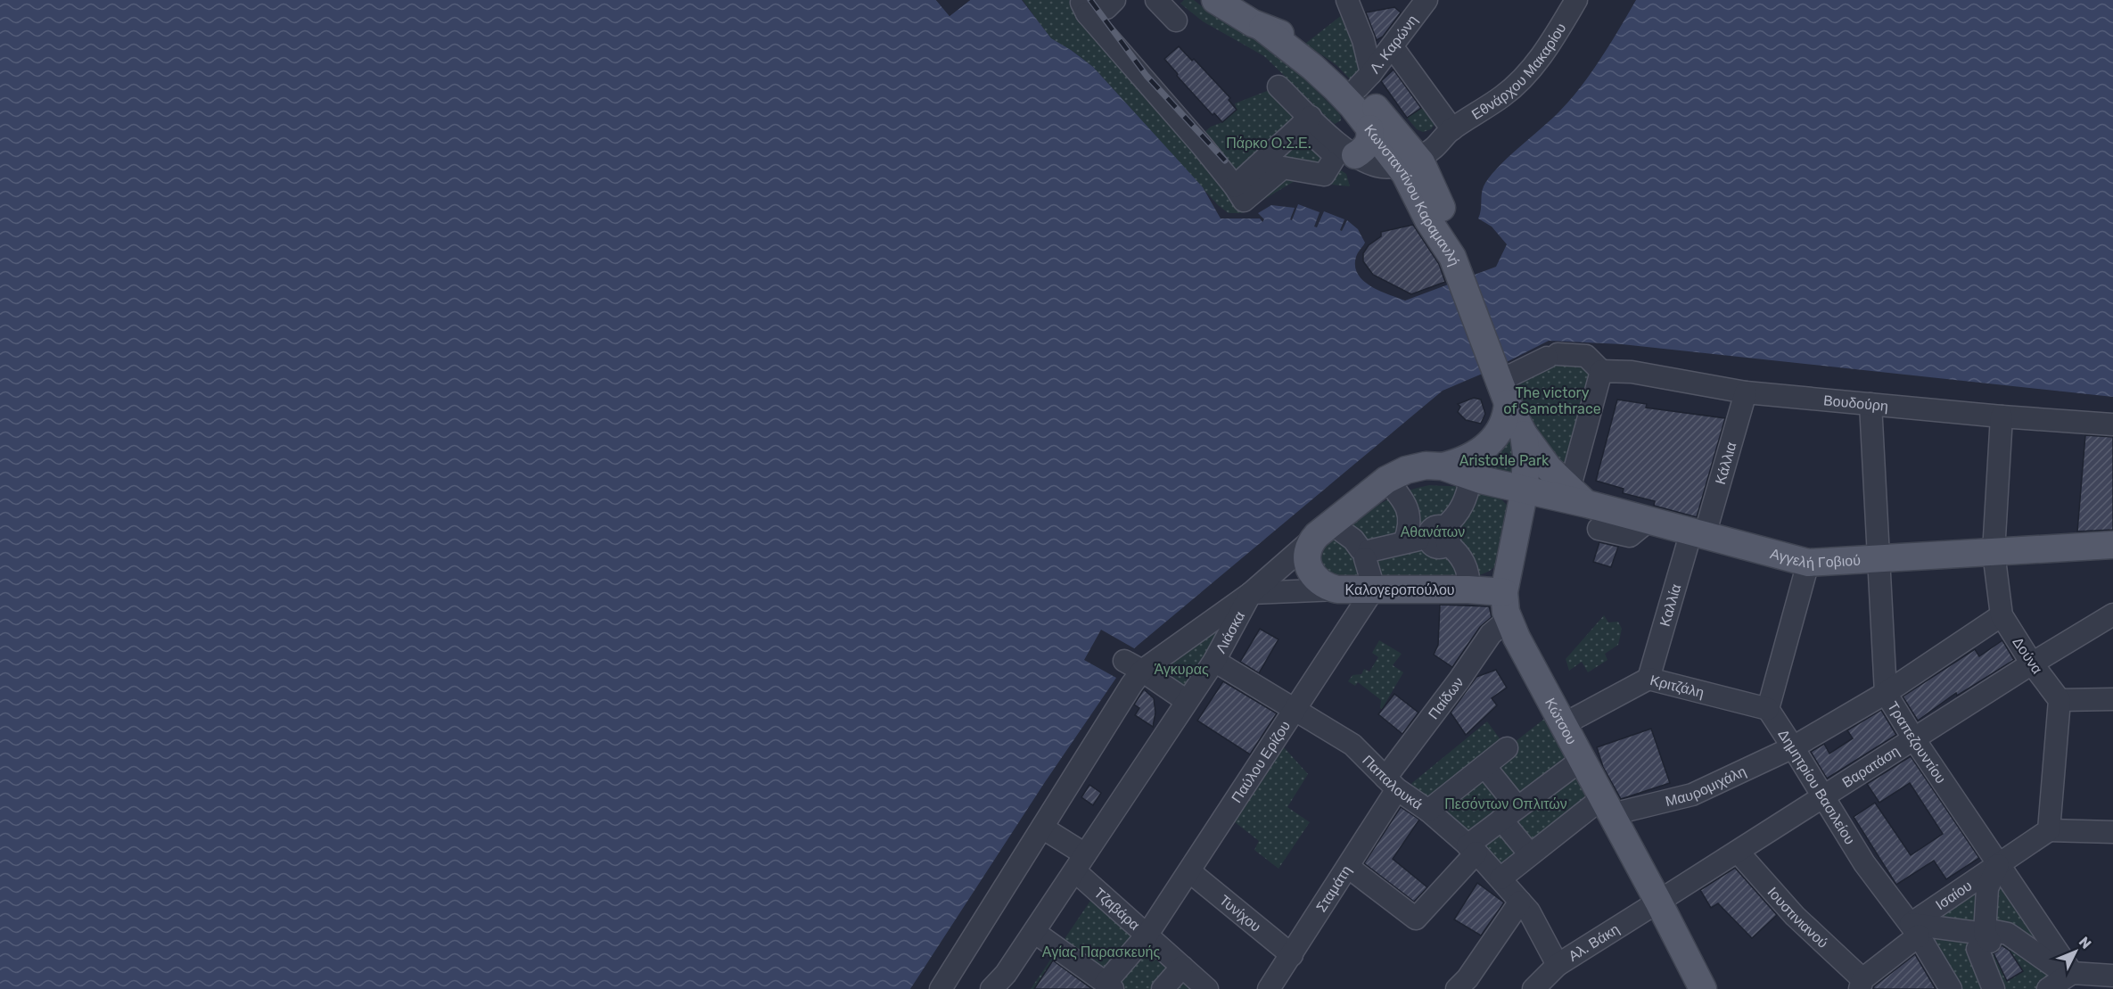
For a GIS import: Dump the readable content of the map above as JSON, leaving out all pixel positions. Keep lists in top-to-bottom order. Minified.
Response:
{"streets":{"main road":["Κωνσταντίνου Καραμανλή","Αγγελή Γοβιού","Καλογεροπούλου","Λιάσκα","Κώτσου"],"street":["Λ. Καρώνη","Εθνάρχου Μακαρίου","Βουδούρη","Κάλλια","Καλλία","Δούνα","Κριτζάλη","Παίδων","Τραπεζουντίου","Παύλου Ερίζου","Βαρατάση","Παπαλουκά","Μαυρομιχάλη","Δημητρίου Βασιλείου","Σταμάτη","Ισαίου","Τζαβάρα","Τυνίχου","Ιουστινιανού","Αλ. Βάκη"]},"crossings":[["Λ. Καρώνη","Κωνσταντίνου Καραμανλή"],["Εθνάρχου Μακαρίου","Κωνσταντίνου Καραμανλή"],["Κωνσταντίνου Καραμανλή","Κώτσου"],["Βουδούρη","Κάλλια"],["Βουδούρη","Δούνα"],["Βουδούρη","Τραπεζουντίου"],["Κάλλια","Αγγελή Γοβιού"],["Κάλλια","Καλλία"],["Αγγελή Γοβιού","Καλλία"],["Αγγελή Γοβιού","Λιάσκα"],["Αγγελή Γοβιού","Δούνα"],["Αγγελή Γοβιού","Κώτσου"],["Αγγελή Γοβιού","Τραπεζουντίου"],["Καλογεροπούλου","Λιάσκα"],["Καλογεροπούλου","Κώτσου"],["Καλογεροπούλου","Παύλου Ερίζου"],["Καλλία","Κριτζάλη"],["Λιάσκα","Κώτσου"],["Λιάσκα","Παύλου Ερίζου"],["Λιάσκα","Παπαλουκά"],["Λιάσκα","Τζαβάρα"],["Δούνα","Βαρατάση"],["Δούνα","Μαυρομιχάλη"],["Κριτζάλη","Κώτσου"],["Κριτζάλη","Δημητρίου Βασιλείου"],["Παίδων","Κώτσου"],["Παίδων","Παπαλουκά"],["Παίδων","Σταμάτη"],["Κώτσου","Βαρατάση"],["Κώτσου","Μαυρομιχάλη"],["Κώτσου","Αλ. Βάκη"],["Τραπεζουντίου","Βαρατάση"],["Τραπεζουντίου","Μαυρομιχάλη"],["Τραπεζουντίου","Ισαίου"],["Παύλου Ερίζου","Παπαλουκά"],["Παύλου Ερίζου","Τζαβάρα"],["Παύλου Ερίζου","Τυνίχου"],["Βαρατάση","Δημητρίου Βασιλείου"],["Βαρατάση","Ιουστινιανού"],["Βαρατάση","Αλ. Βάκη"],["Παπαλουκά","Σταμάτη"],["Παπαλουκά","Αλ. Βάκη"],["Μαυρομιχάλη","Δημητρίου Βασιλείου"],["Δημητρίου Βασιλείου","Ισαίου"],["Σταμάτη","Τυνίχου"],["Ισαίου","Ιουστινιανού"]],"parks":["Πάρκο Ο.Σ.Ε.","The victory of Samothrace","Aristotle Park","Αθανάτων","Άγκυρας","Πεσόντων Οπλιτών","Αγίας Παρασκευής"],"north":"top right"}
